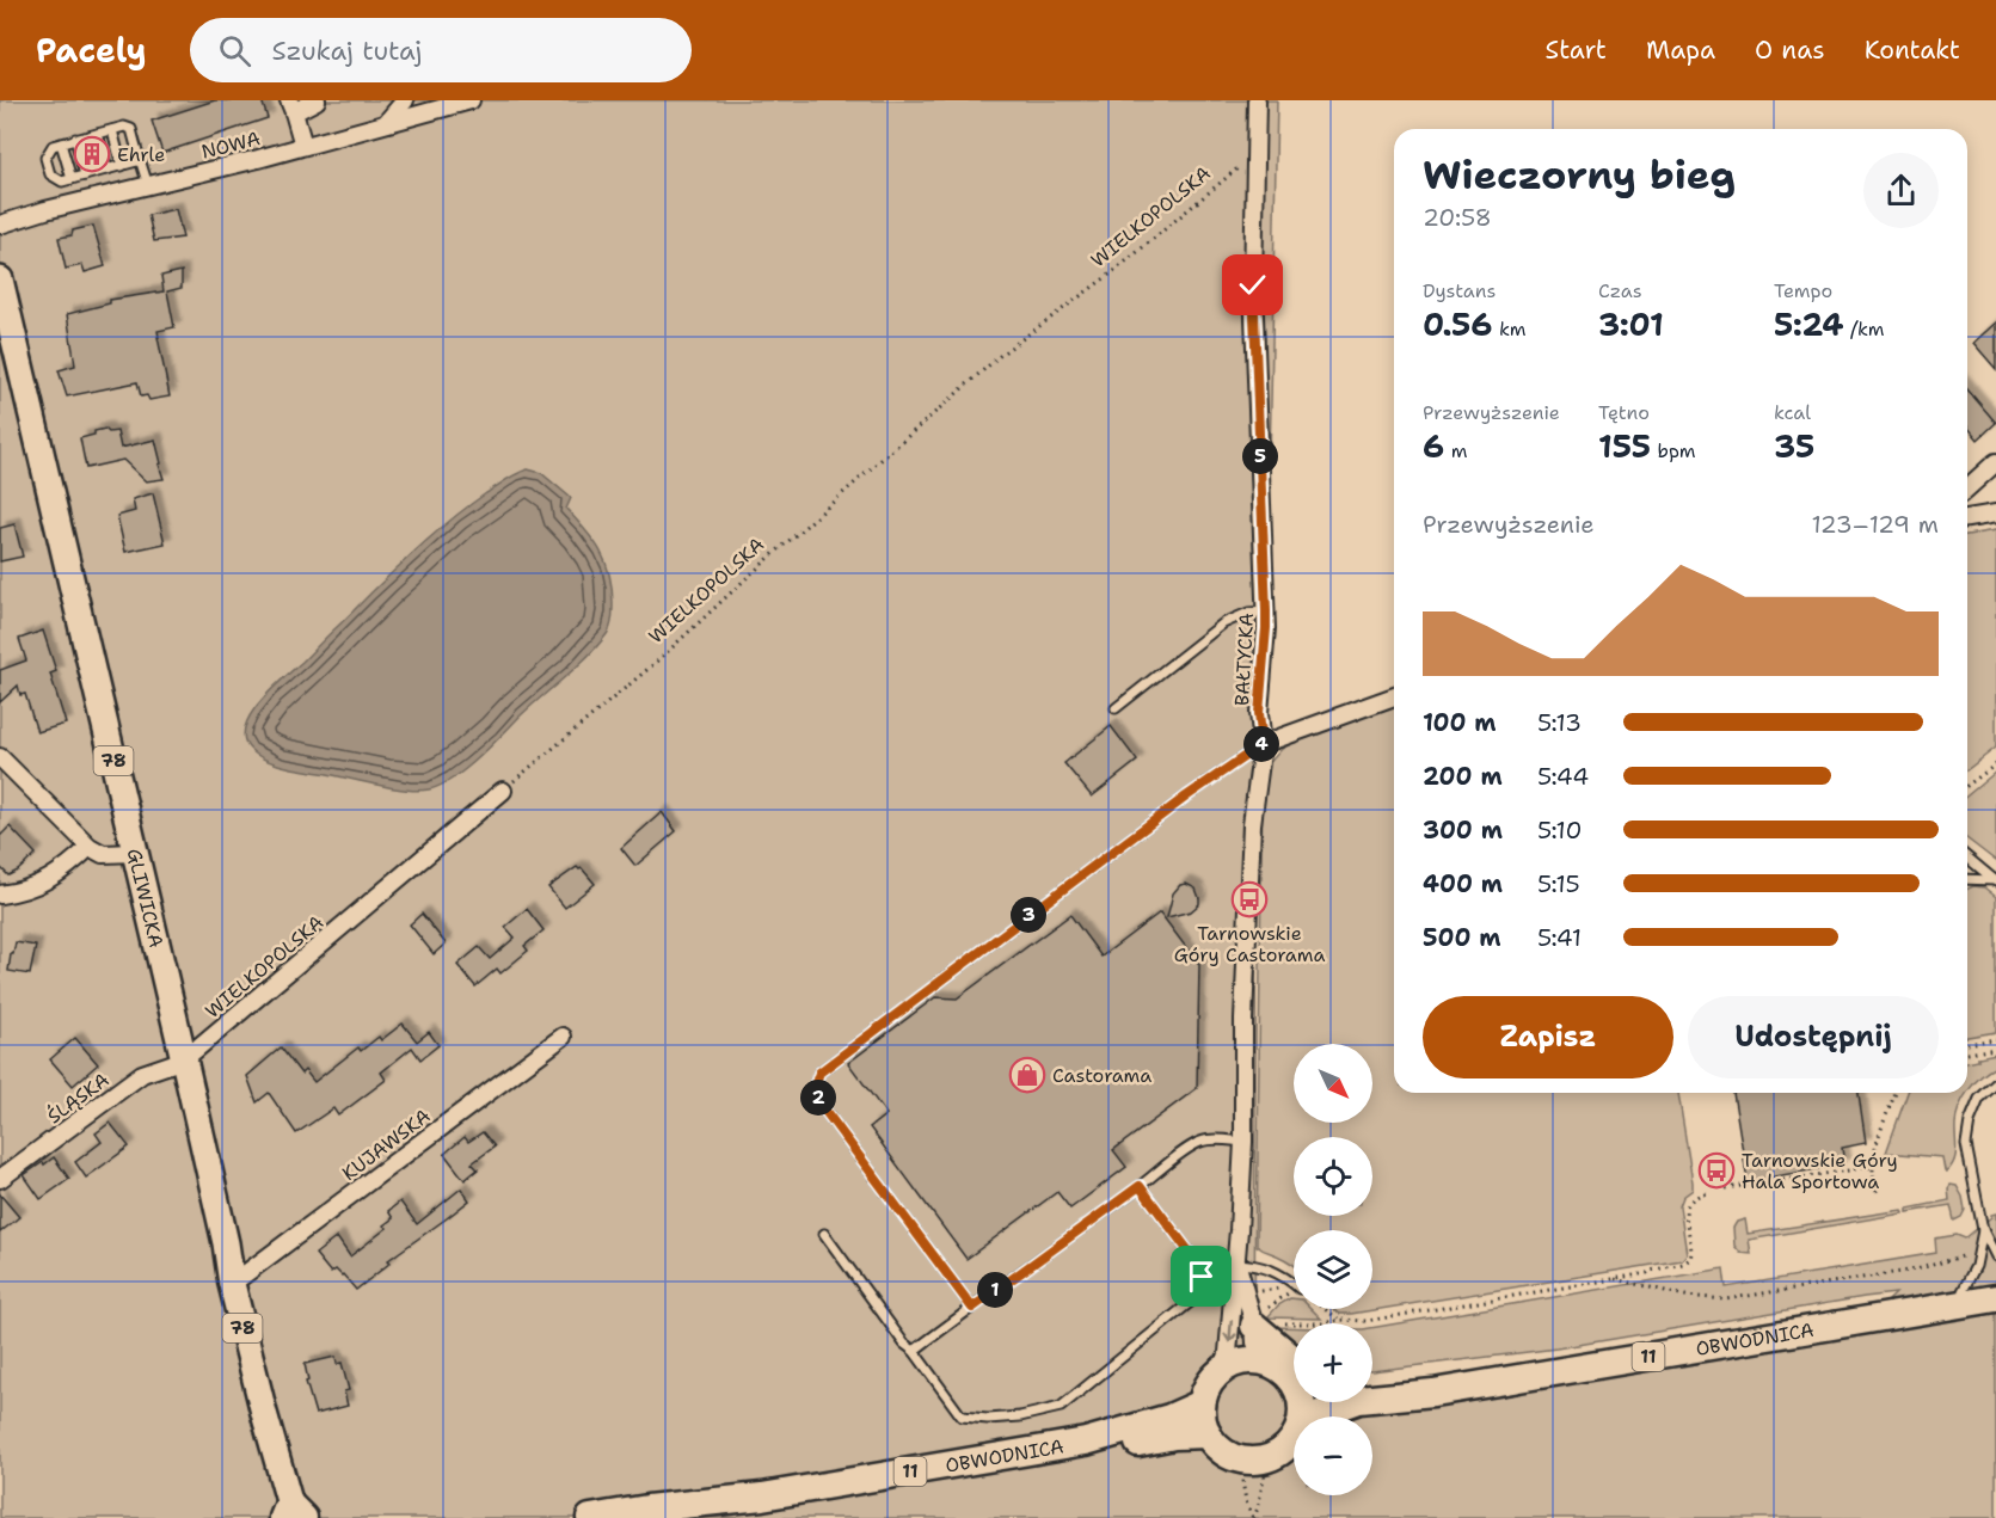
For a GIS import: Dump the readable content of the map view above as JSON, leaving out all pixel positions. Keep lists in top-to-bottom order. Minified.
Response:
{"streets":{"highway":["OBWODNICA","11"],"main road":["78","GLIWICKA"],"street":["NOWA","WIELKOPOLSKA","BAŁTYCKA","ŚLĄSKA","KUJAWSKA"]},"crossings":[["WIELKOPOLSKA","BAŁTYCKA"],["WIELKOPOLSKA","GLIWICKA"],["WIELKOPOLSKA","ŚLĄSKA"],["GLIWICKA","ŚLĄSKA"],["GLIWICKA","KUJAWSKA"]],"places":{"building":["Ehrle"],"bus stop":["Tarnowskie Góry Castorama","Tarnowskie Góry Hala Sportowa"],"shop":["Castorama"]},"north":"bottom right","page":{"header":"Pacely","search":"Szukaj tutaj","nav":["Start","Mapa","O nas","Kontakt"],"heading":["Wieczorny bieg","20:58"],"stats":[["Dystans","0.56 km"],["Czas","3:01"],["Tempo","5:24 /km"],["Przewyższenie","6 m"],["Tętno","155 bpm"],["kcal","35"]],"pins":["5","4","3","2","1"],"chart":["Przewyższenie","123–129 m"],"list":[{"name":"100 m","note":"5:13"},{"name":"200 m","note":"5:44"},{"name":"300 m","note":"5:10"},{"name":"400 m","note":"5:15"},{"name":"500 m","note":"5:41"}],"buttons":["Zapisz","Udostępnij"],"map_buttons":["+","−"]}}
